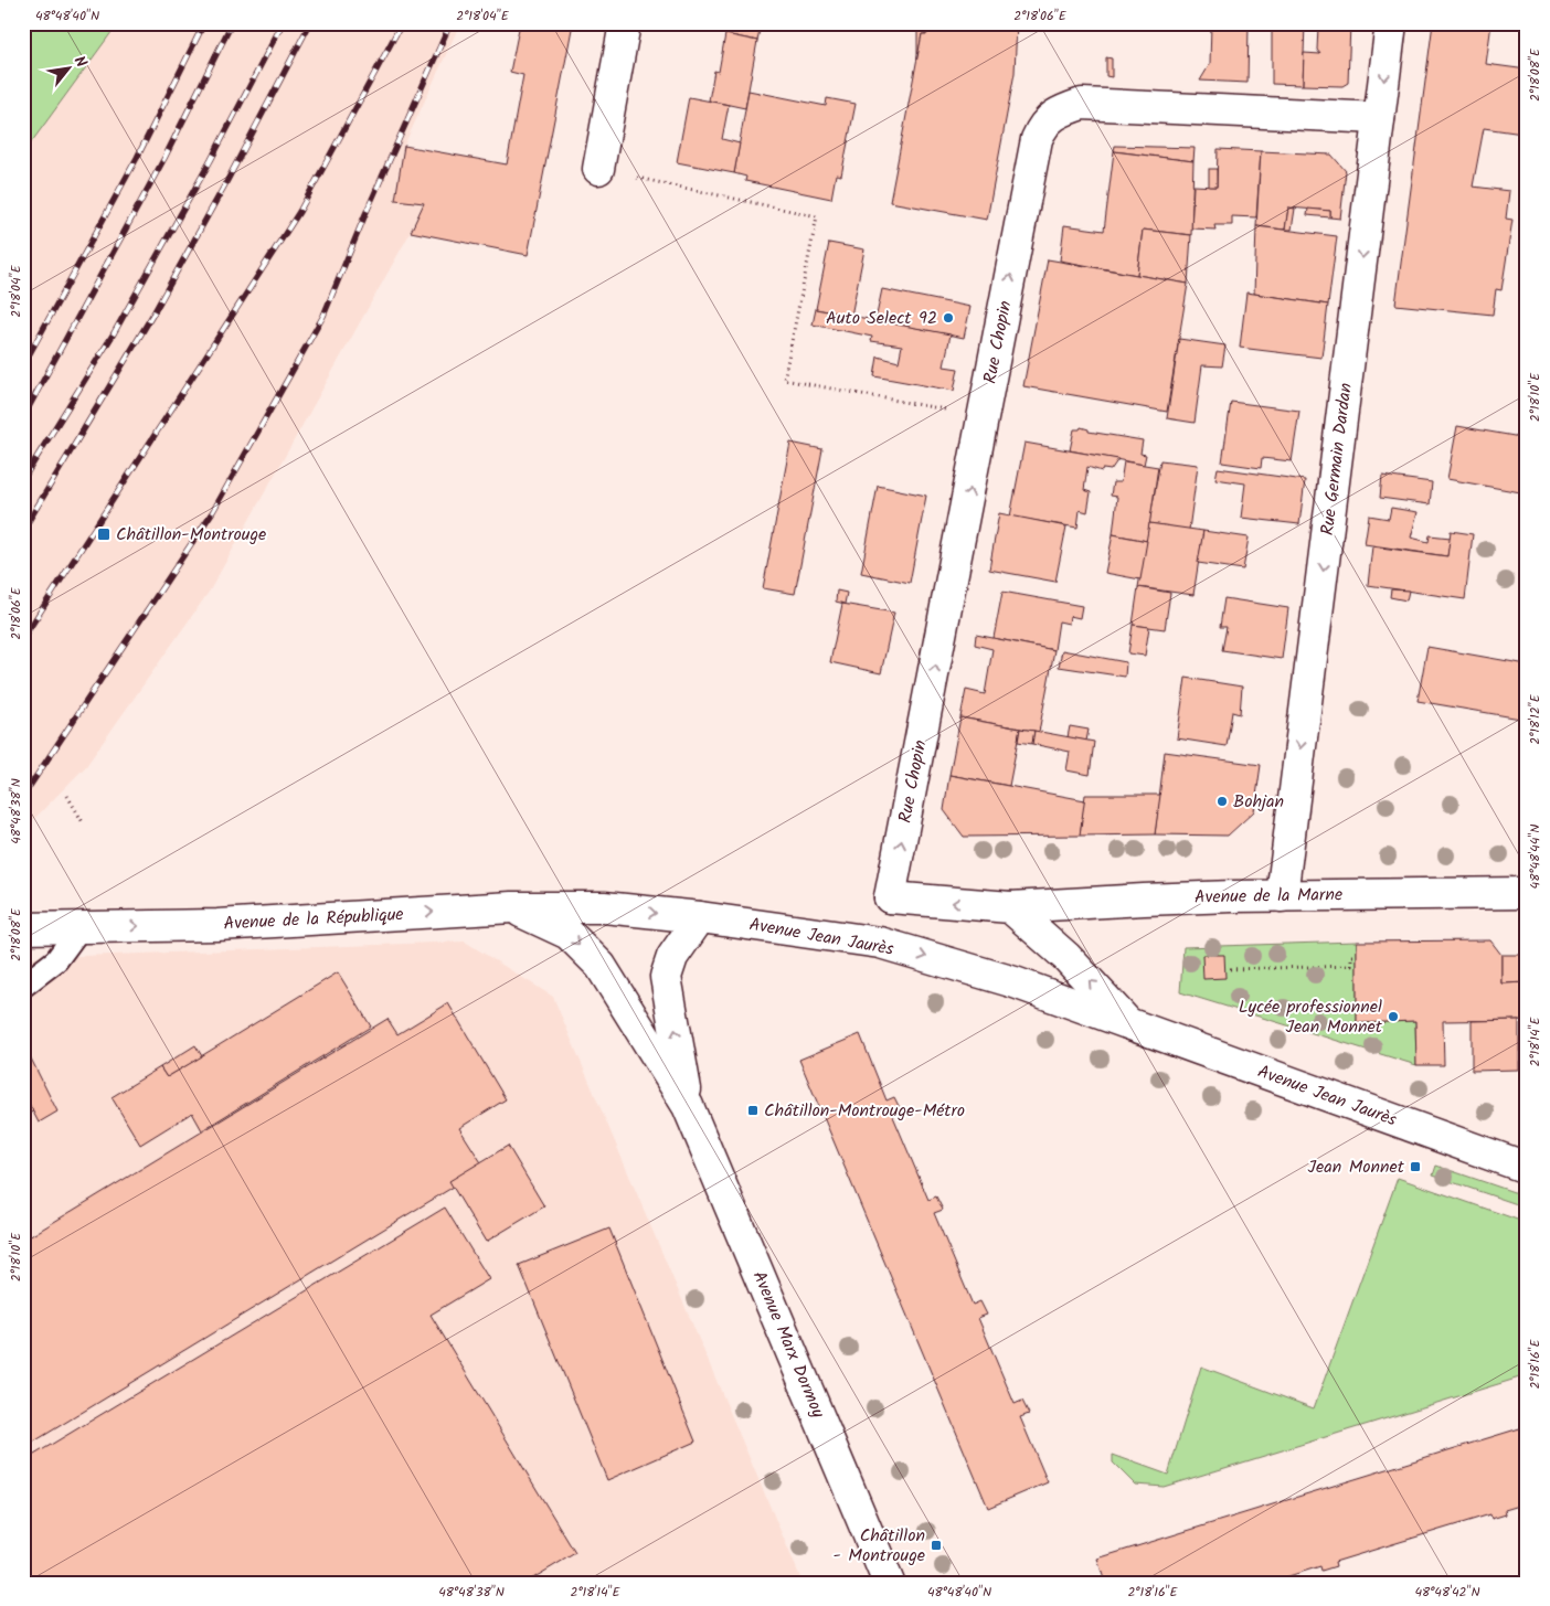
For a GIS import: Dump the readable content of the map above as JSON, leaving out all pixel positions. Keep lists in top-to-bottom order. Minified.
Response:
{"streets":{"main road":["Rue Chopin","Rue Germain Dardan","Avenue de la Marne","Avenue de la République","Avenue Jean Jaurès","Avenue Marx Dormoy"]},"crossings":[["Rue Chopin","Rue Germain Dardan"],["Rue Chopin","Avenue de la Marne"],["Rue Chopin","Avenue Jean Jaurès"],["Rue Germain Dardan","Avenue de la Marne"],["Avenue de la Marne","Avenue Jean Jaurès"],["Avenue de la République","Avenue Jean Jaurès"],["Avenue de la République","Avenue Marx Dormoy"],["Avenue Jean Jaurès","Avenue Marx Dormoy"]],"one_way":["Rue Germain Dardan","Avenue de la République"],"places":{"other":["Auto Select 92","Bohjan","Lycée professionnel Jean Monnet"],"transit":["Châtillon-Montrouge","Châtillon-Montrouge-Métro","Jean Monnet","Châtillon - Montrouge"]},"north":"top right","coordinates":["48°48'40\"N","2°18'04\"E","2°18'06\"E","2°18'08\"E","2°18'10\"E","2°18'12\"E","48°48'38\"N","48°48'44\"N","2°18'14\"E","2°18'16\"E","48°48'42\"N"]}
